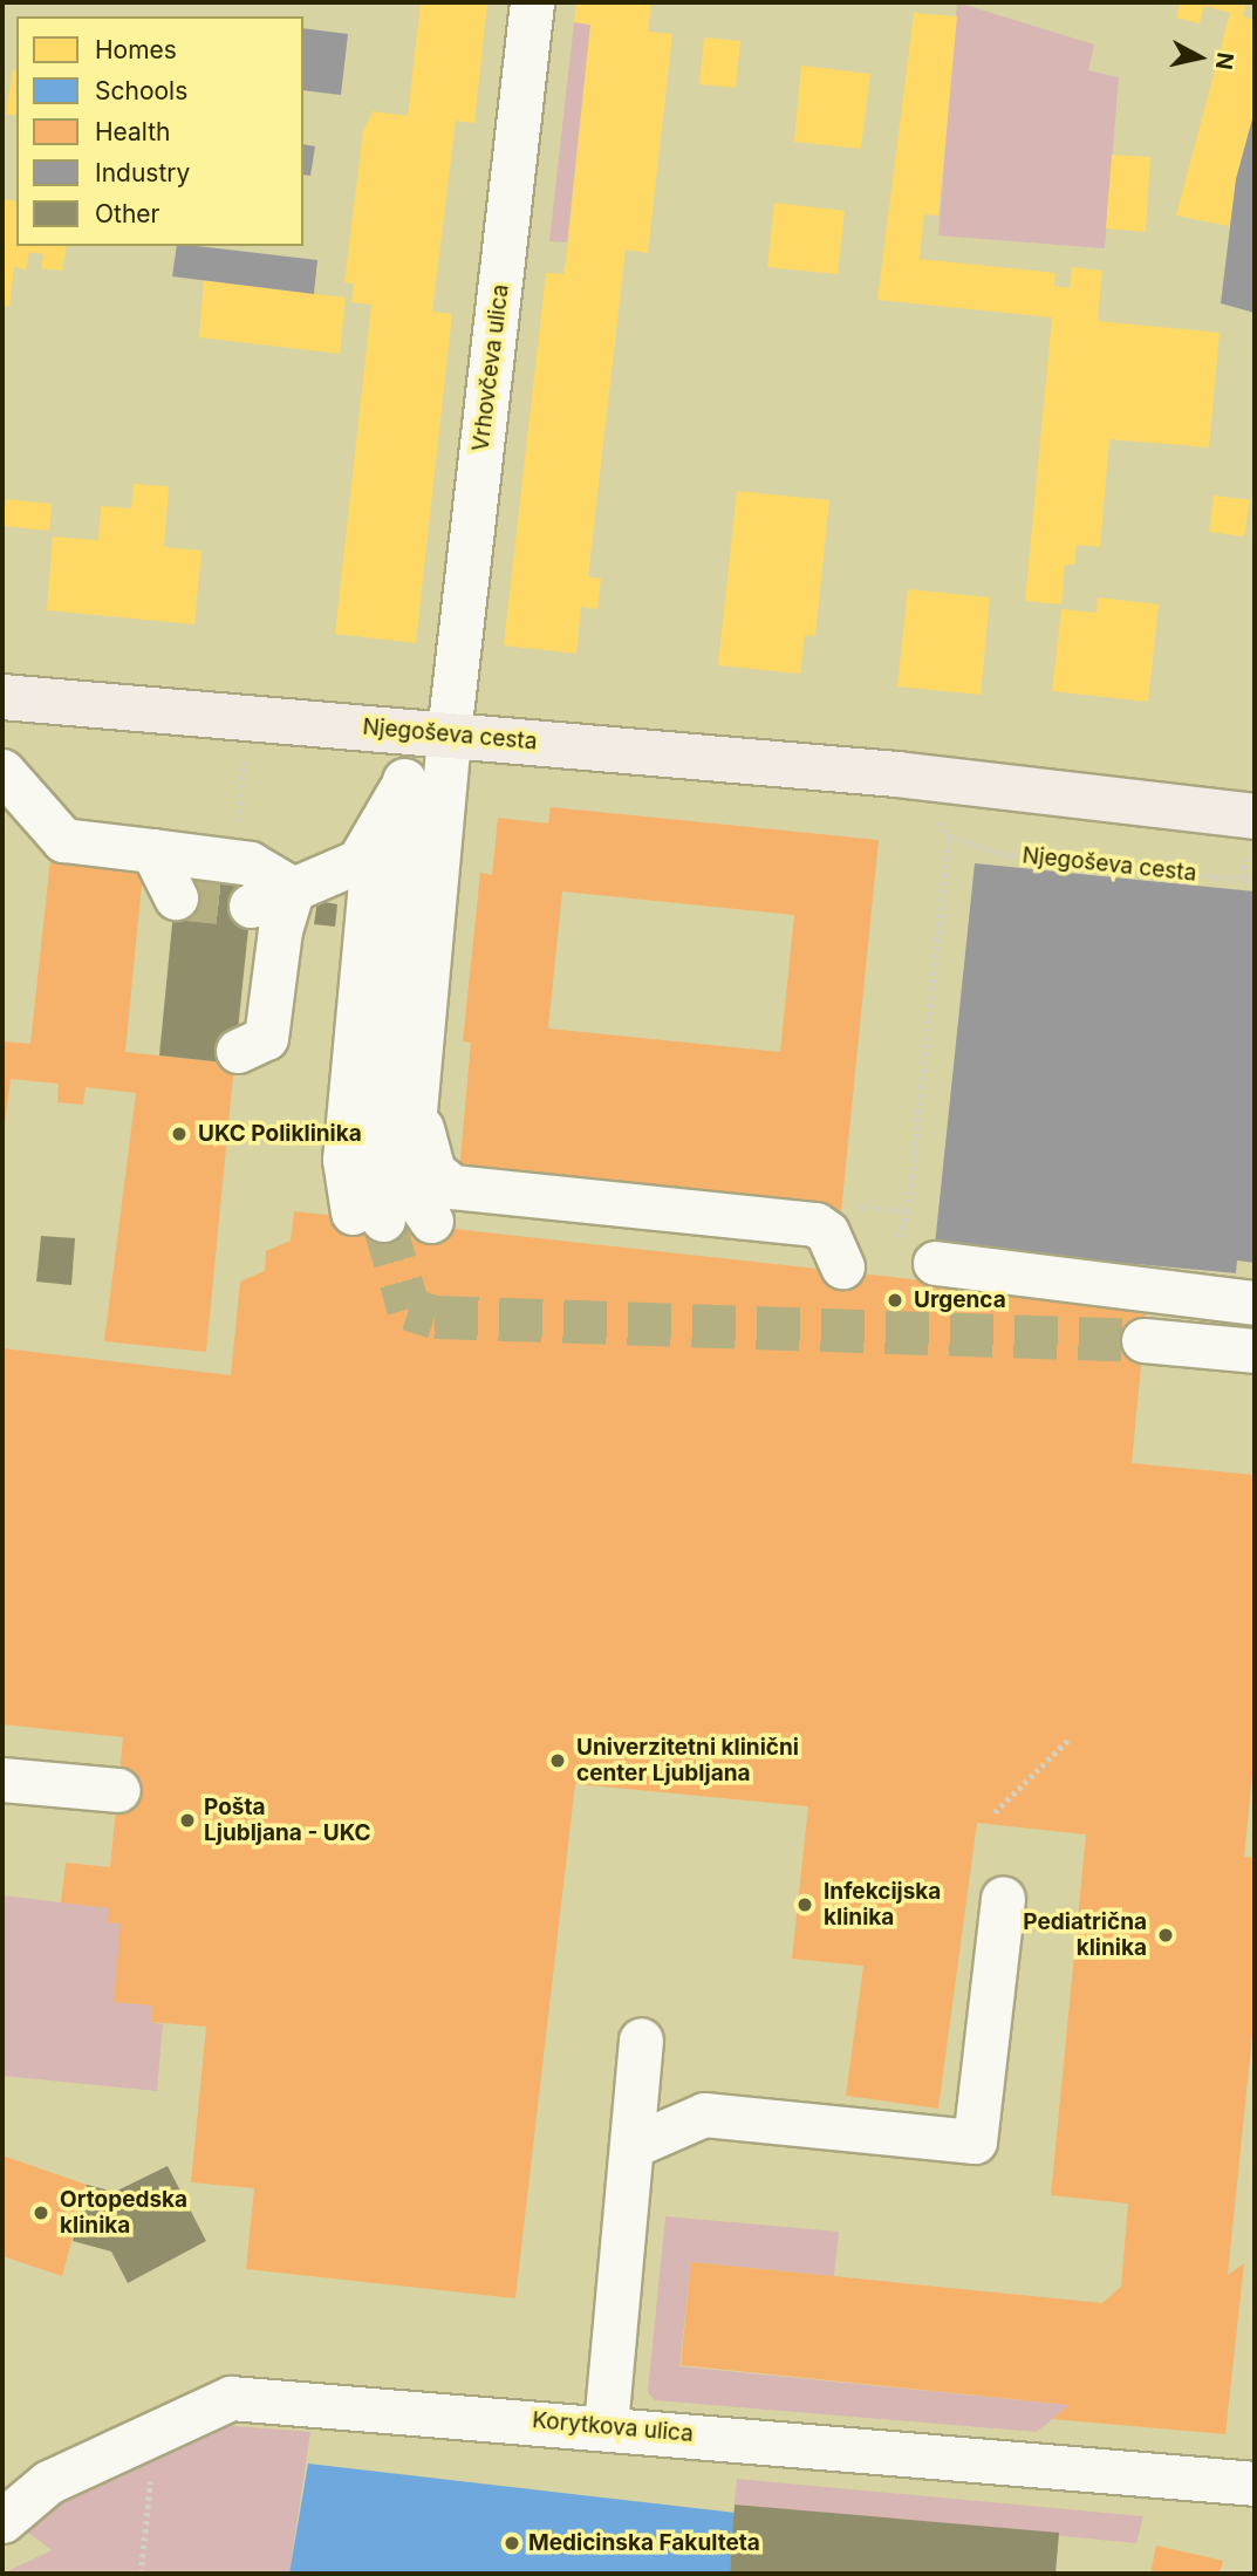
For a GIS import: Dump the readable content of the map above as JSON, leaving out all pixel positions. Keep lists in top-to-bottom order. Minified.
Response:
{"streets":{"main road":["Njegoševa cesta"],"street":["Vrhovčeva ulica","Korytkova ulica"]},"crossings":[["Vrhovčeva ulica","Njegoševa cesta"]],"places":["UKC Poliklinika","Urgenca","Univerzitetni klinični center Ljubljana","Pošta Ljubljana - UKC","Infekcijska klinika","Pediatrična klinika","Ortopedska klinika","Medicinska Fakulteta"],"legend":["Homes","Schools","Health","Industry","Other"],"north":"right"}
